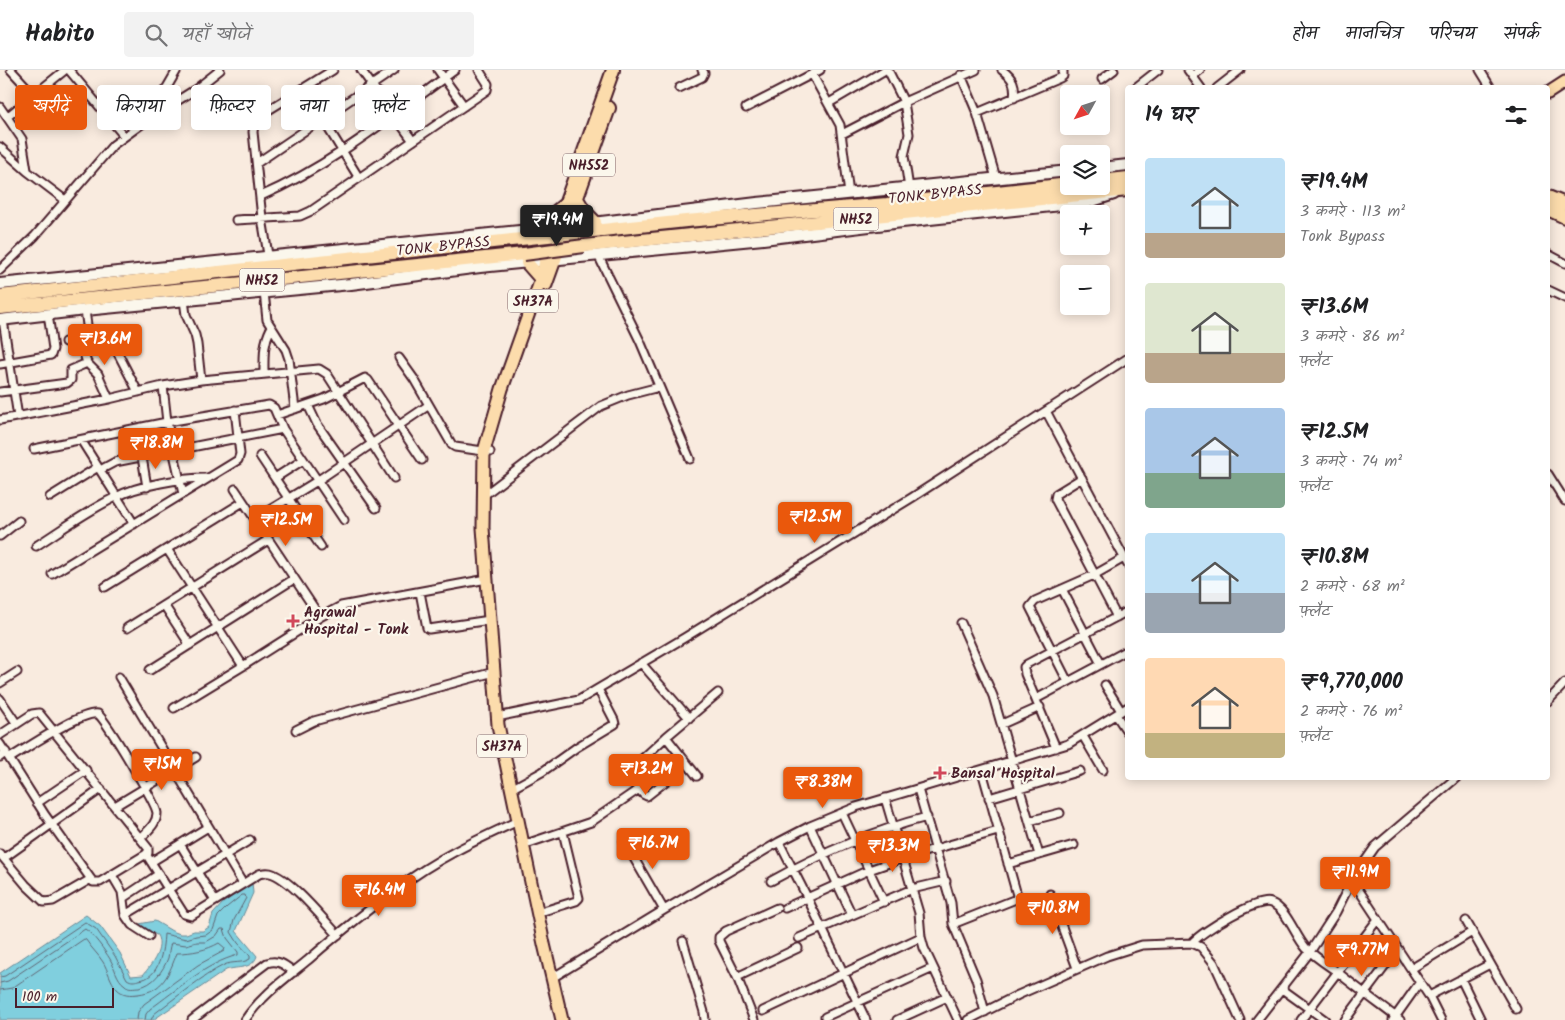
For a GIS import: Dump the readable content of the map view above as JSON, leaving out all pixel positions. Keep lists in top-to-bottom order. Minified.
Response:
{"streets":{"highway":["NH552","TONK BYPASS","NH52"],"main road":["SH37A"]},"crossings":[["NH552","SH37A"]],"places":{"health":["Agrawal Hospital - Tonk","Bansal Hospital"]},"scale_bar":"100 m","north":"bottom left","page":{"header":"Habito","search":"यहाँ खोजें","nav":["होम","मानचित्र","परिचय","संपर्क"],"map_buttons":["+","−"],"chip":["खरीदें","किराया","फ़िल्टर","नया","फ़्लैट"],"heading":"14 घर","list":[{"name":"₹19.4M","note":"3 कमरे · 113 m² · Tonk Bypass"},{"name":"₹13.6M","note":"3 कमरे · 86 m² · फ़्लैट"},{"name":"₹12.5M","note":"3 कमरे · 74 m² · फ़्लैट"},{"name":"₹10.8M","note":"2 कमरे · 68 m² · फ़्लैट"},{"name":"₹9,770,000","note":"2 कमरे · 76 m² · फ़्लैट"}],"price":["₹19.4M","₹13.6M","₹18.8M","₹12.5M","₹12.5M","₹15M","₹13.2M","₹8.38M","₹16.7M","₹13.3M","₹11.9M","₹16.4M","₹10.8M","₹9.77M"],"scale":"100 m"}}
